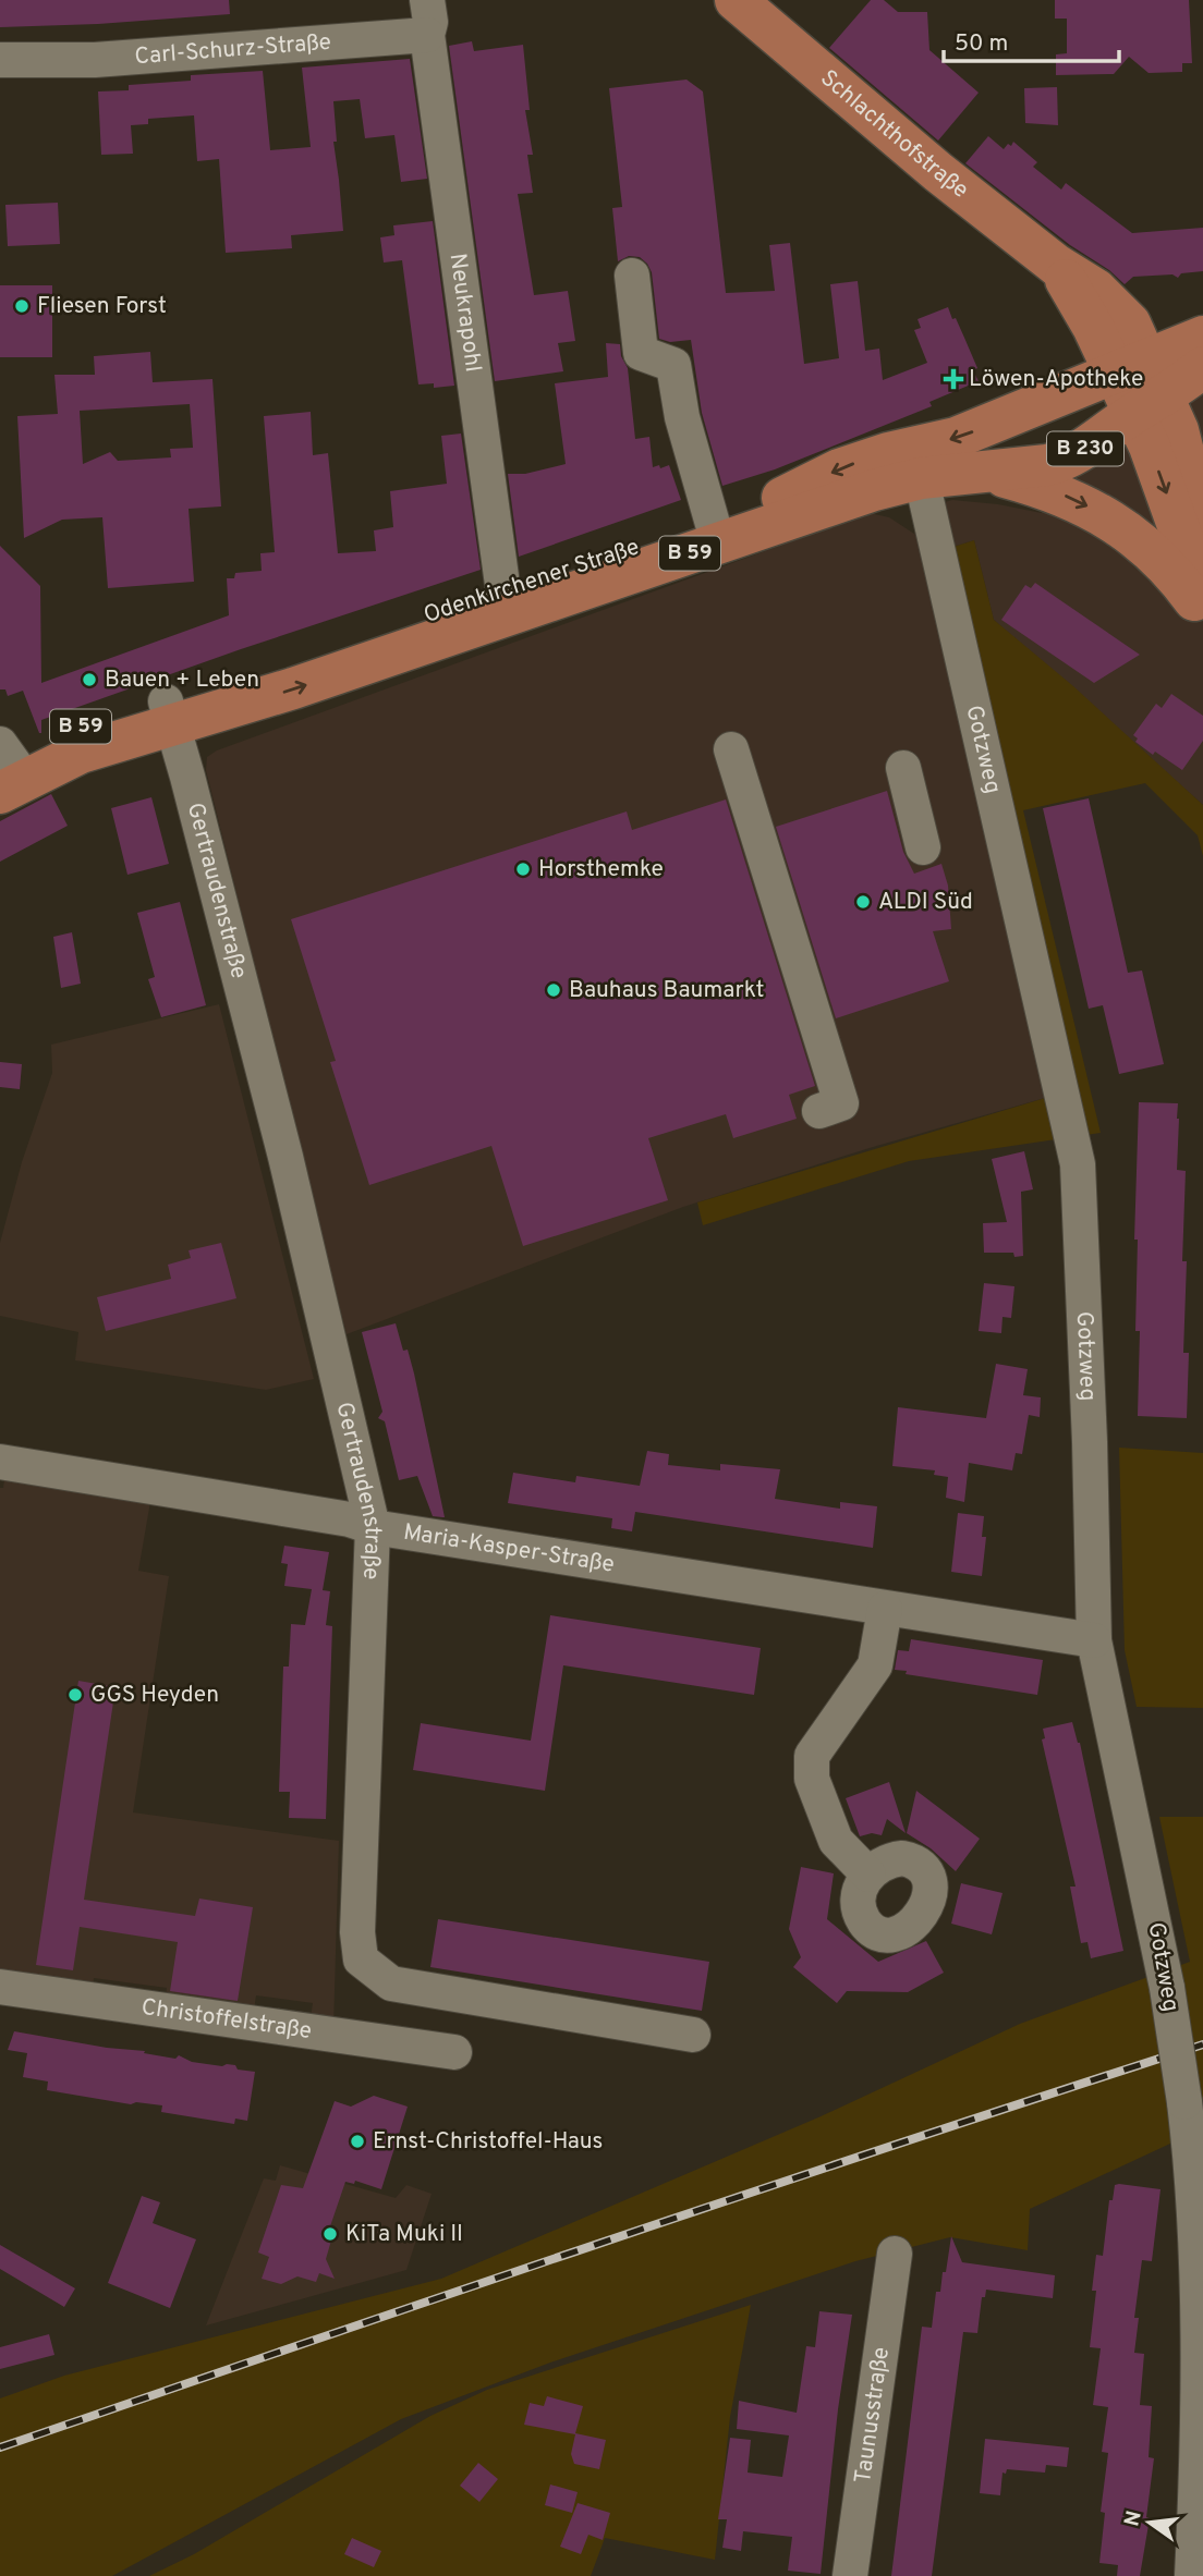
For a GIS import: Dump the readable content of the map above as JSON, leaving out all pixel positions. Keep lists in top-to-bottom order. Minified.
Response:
{"streets":{"main road":["Schlachthofstraße","B 230","B 59","Odenkirchener Straße"],"street":["Carl-Schurz-Straße","Neukrapohl","Gotzweg","Gertraudenstraße","Maria-Kasper-Straße","Christoffelstraße","Taunusstraße"]},"crossings":[["Carl-Schurz-Straße","Neukrapohl"],["Schlachthofstraße","B 230"],["Schlachthofstraße","B 59"],["Schlachthofstraße","Odenkirchener Straße"],["Neukrapohl","Odenkirchener Straße"],["B 230","B 59"],["B 230","Odenkirchener Straße"],["B 59","Odenkirchener Straße"],["Odenkirchener Straße","Gotzweg"],["Odenkirchener Straße","Gertraudenstraße"],["Gotzweg","Maria-Kasper-Straße"],["Gertraudenstraße","Maria-Kasper-Straße"]],"places":{"other":["Fliesen Forst","Bauen + Leben","Horsthemke","ALDI Süd","Bauhaus Baumarkt","GGS Heyden","Ernst-Christoffel-Haus","KiTa Muki II"],"health":["Löwen-Apotheke"]},"scale_bar":"50 m","north":"left"}
